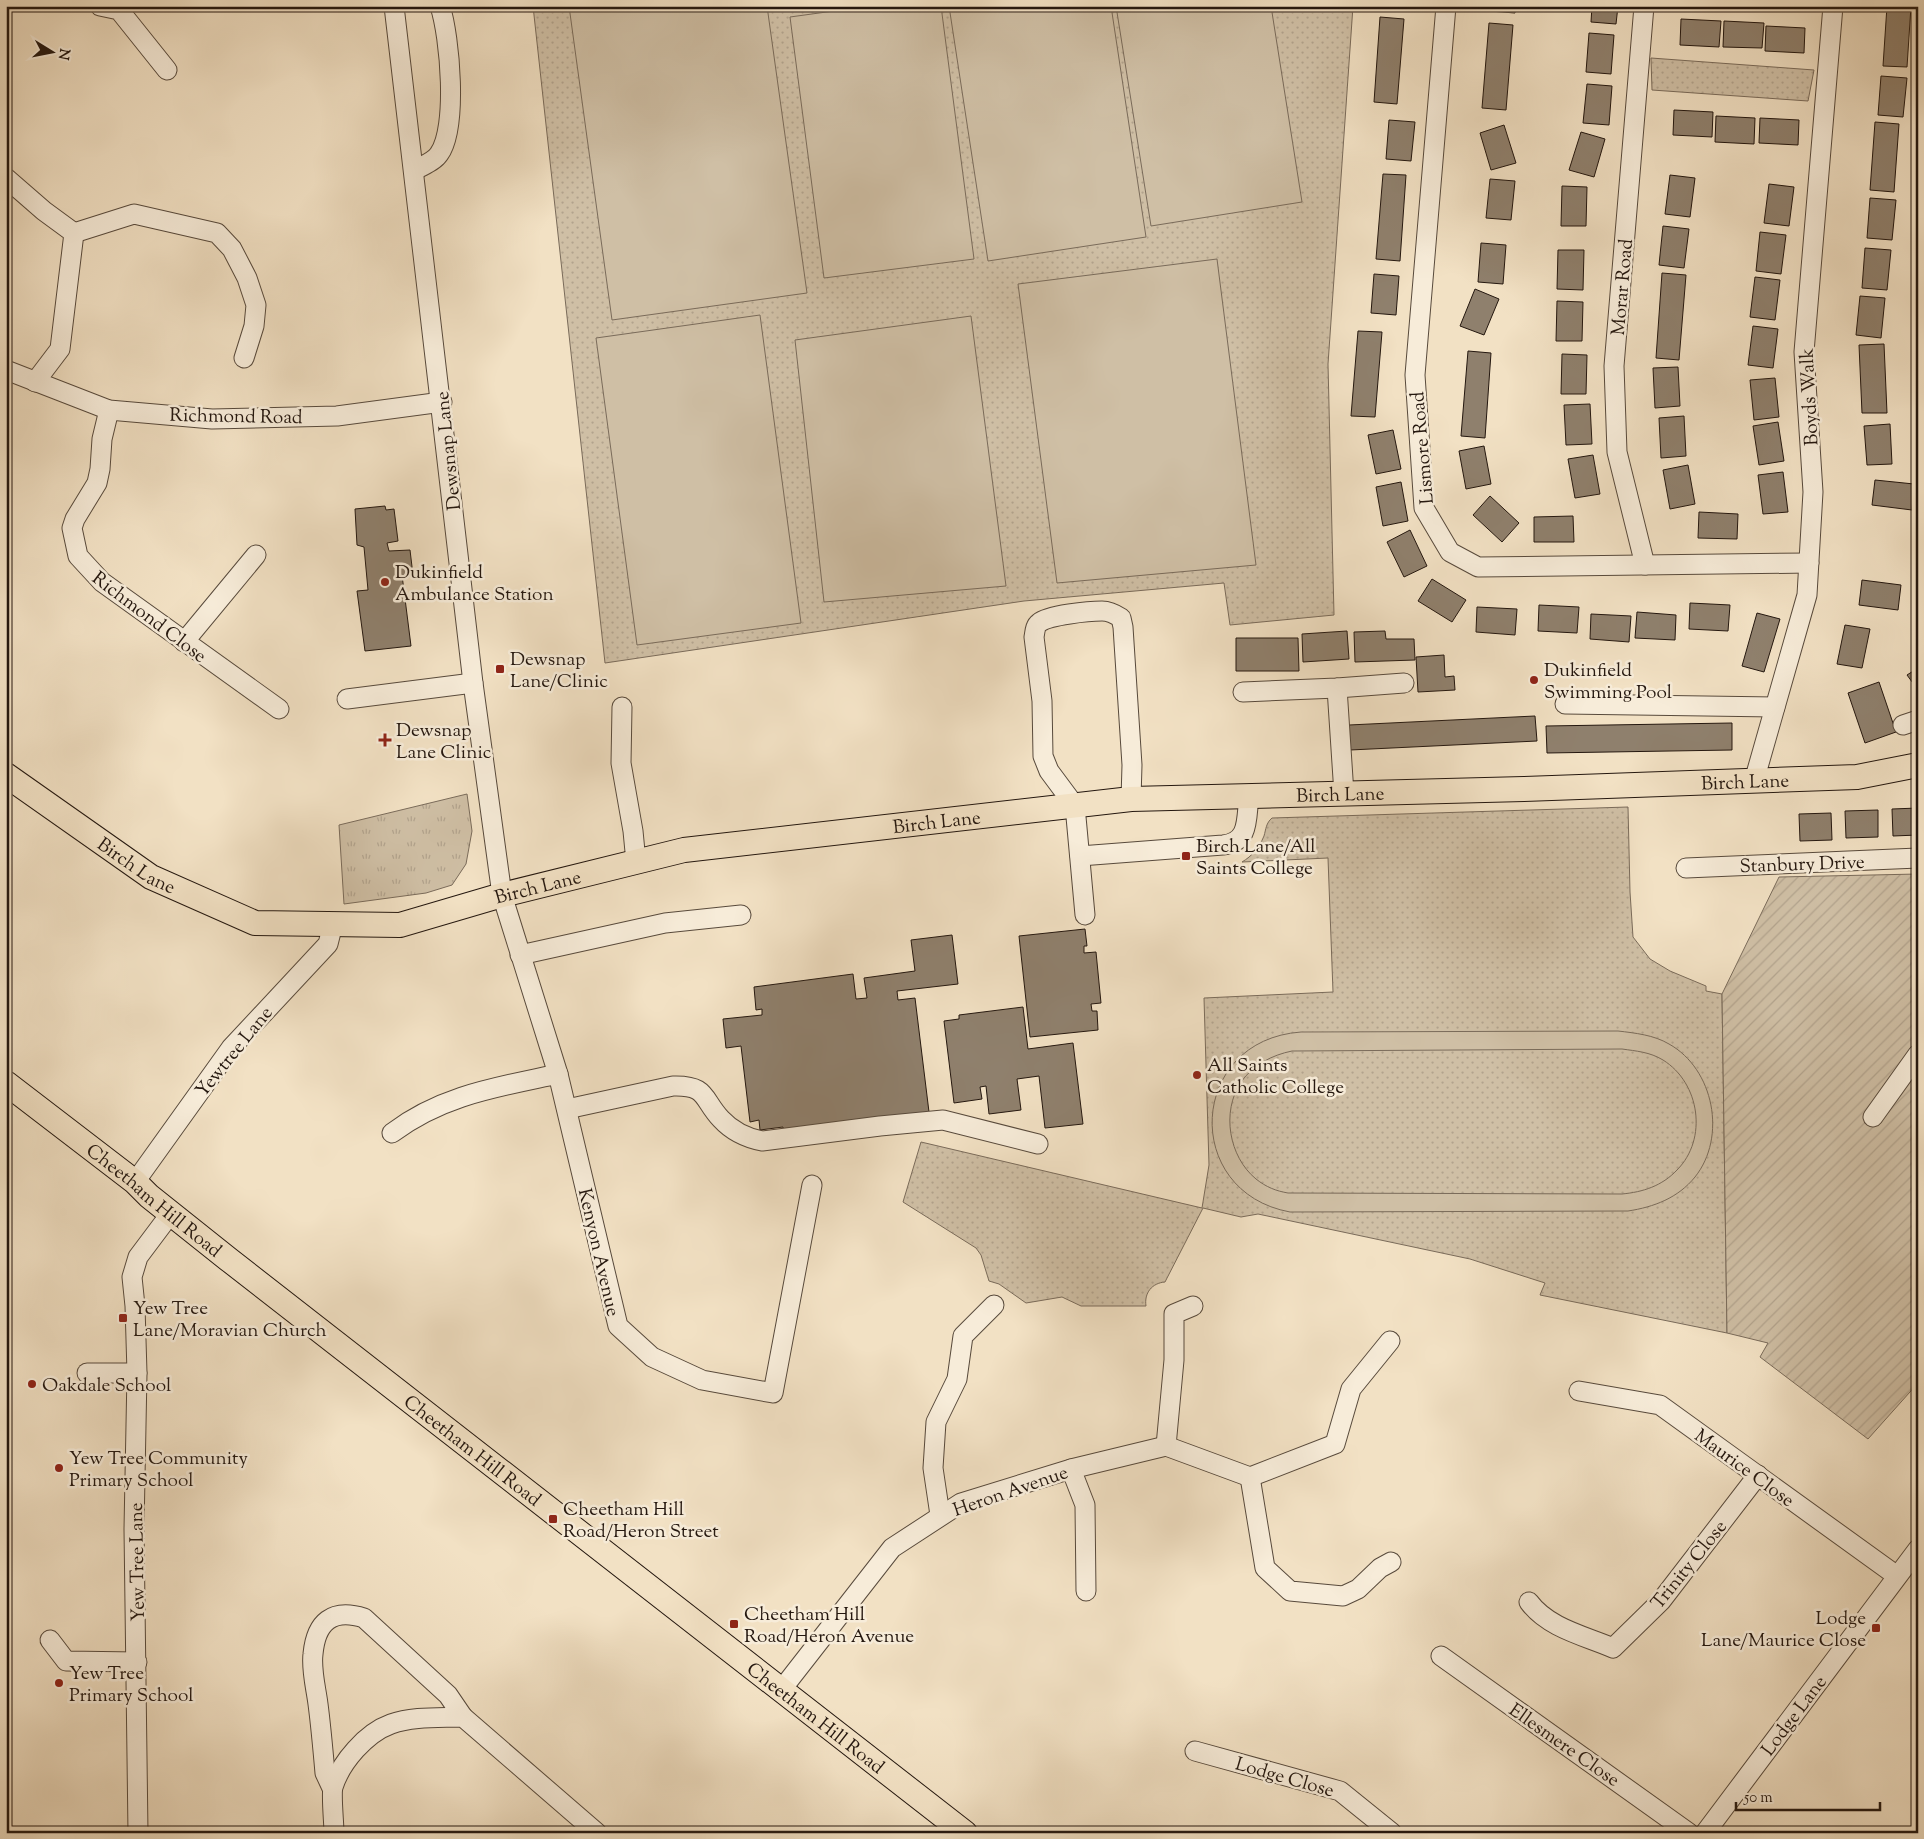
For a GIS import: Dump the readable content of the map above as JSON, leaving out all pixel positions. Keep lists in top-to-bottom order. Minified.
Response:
{"streets":{"main road":["Birch Lane","Cheetham Hill Road"],"street":["Morar Road","Boyds Walk","Richmond Road","Lismore Road","Dewsnap Lane","Richmond Close","Stanbury Drive","Yewtree Lane","Kenyon Avenue","Maurice Close","Heron Avenue","Yew Tree Lane","Trinity Close","Lodge Lane","Ellesmere Close","Lodge Close"]},"crossings":[["Morar Road","Lismore Road"],["Boyds Walk","Lismore Road"],["Boyds Walk","Birch Lane"],["Richmond Road","Dewsnap Lane"],["Richmond Road","Richmond Close"],["Dewsnap Lane","Birch Lane"],["Dewsnap Lane","Kenyon Avenue"],["Birch Lane","Yewtree Lane"],["Birch Lane","Kenyon Avenue"],["Yewtree Lane","Cheetham Hill Road"],["Cheetham Hill Road","Heron Avenue"],["Cheetham Hill Road","Yew Tree Lane"],["Maurice Close","Trinity Close"],["Maurice Close","Lodge Lane"]],"places":{"other":["Dukinfield Ambulance Station","Dukinfield Swimming Pool","All Saints Catholic College","Oakdale School","Yew Tree Community Primary School","Yew Tree Primary School"],"transit":["Dewsnap Lane/Clinic","Birch Lane/All Saints College","Yew Tree Lane/Moravian Church","Cheetham Hill Road/Heron Street","Cheetham Hill Road/Heron Avenue","Lodge Lane/Maurice Close"],"health":["Dewsnap Lane Clinic"]},"scale_bar":"50 m","north":"right"}
